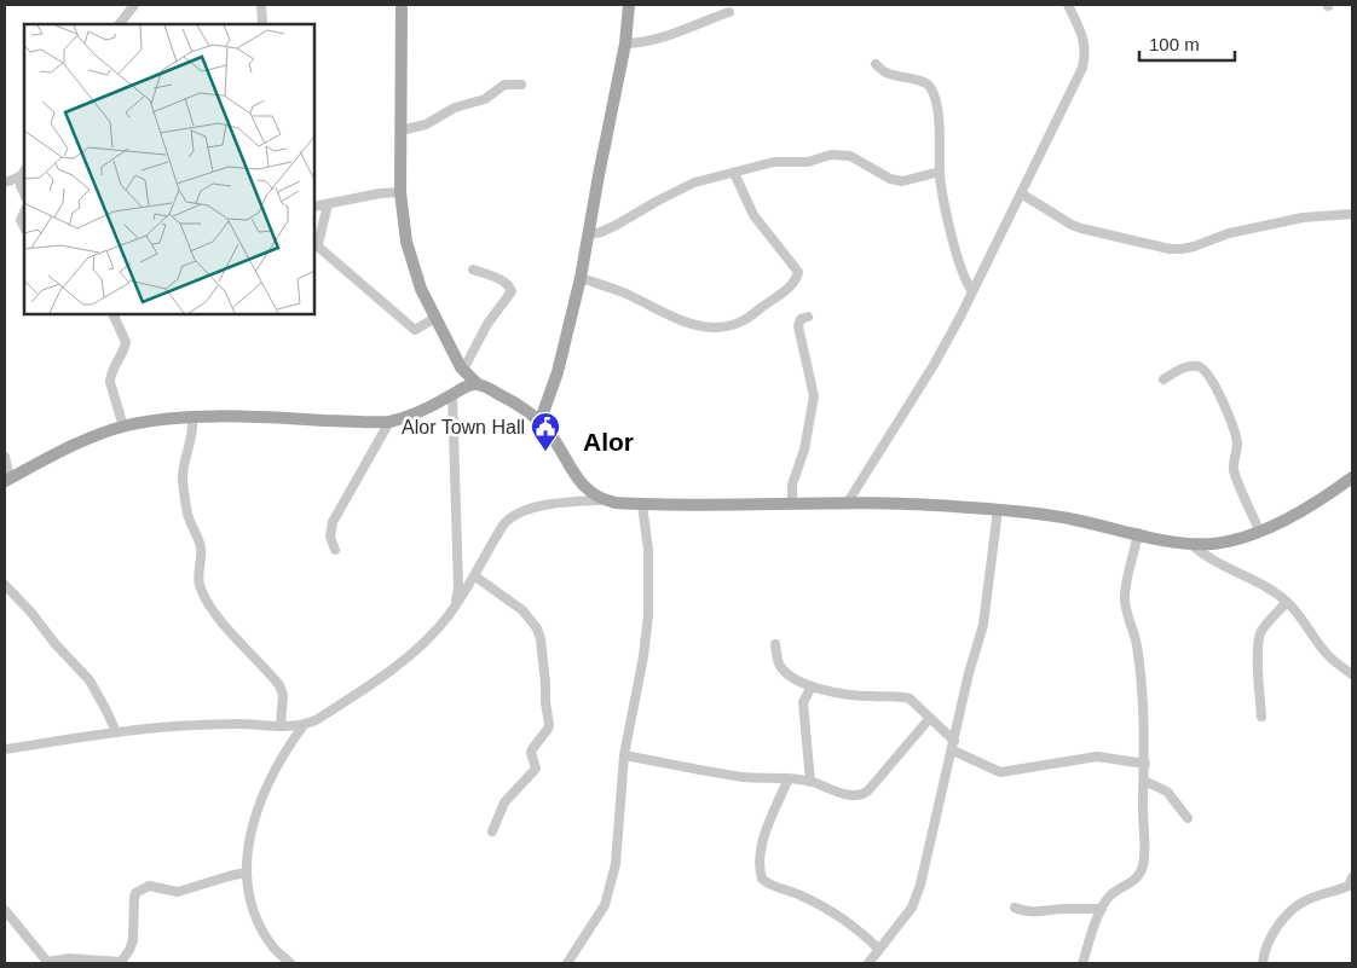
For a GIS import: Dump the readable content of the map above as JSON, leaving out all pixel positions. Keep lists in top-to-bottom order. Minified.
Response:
{"districts":["Alor"],"places":{"public building":["Alor Town Hall"]},"scale_bar":"100 m"}
